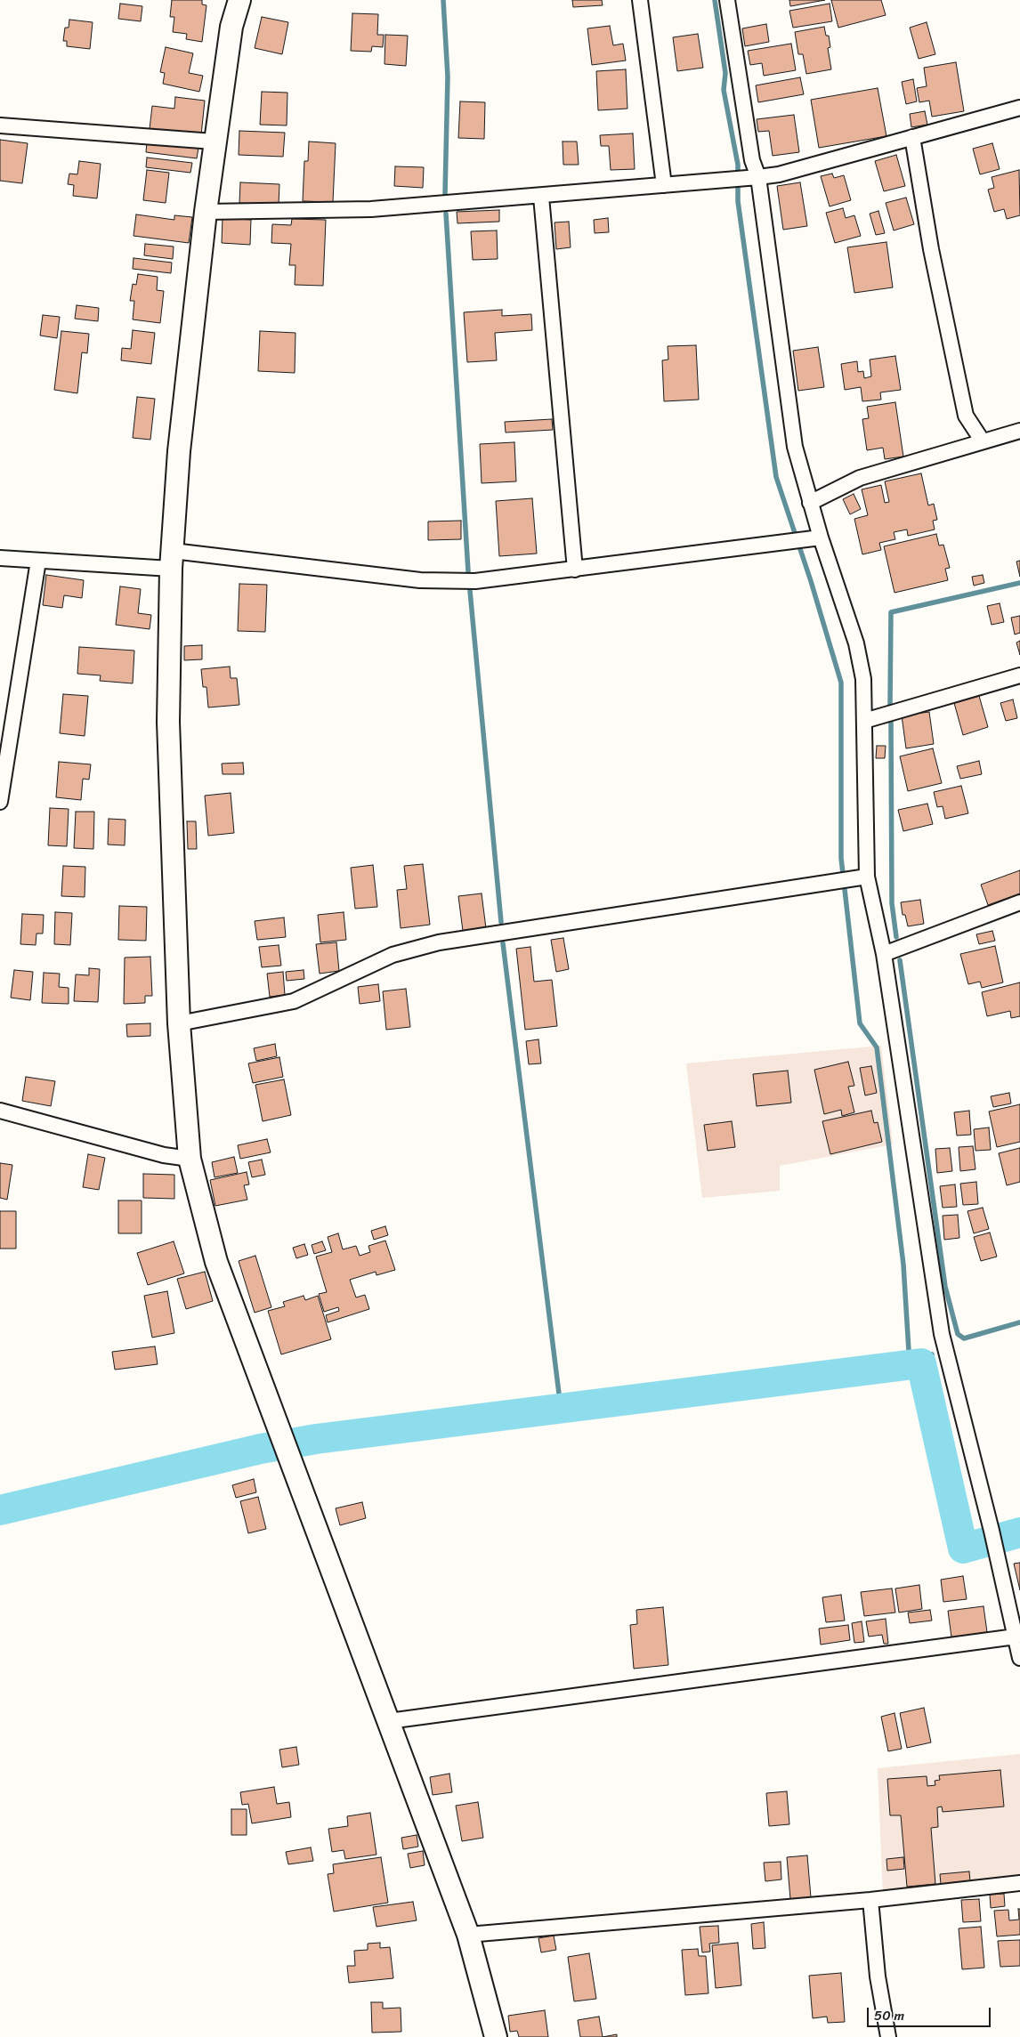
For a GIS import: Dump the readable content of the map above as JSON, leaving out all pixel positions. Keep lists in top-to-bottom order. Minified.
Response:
{"scale_bar":"50 m"}
